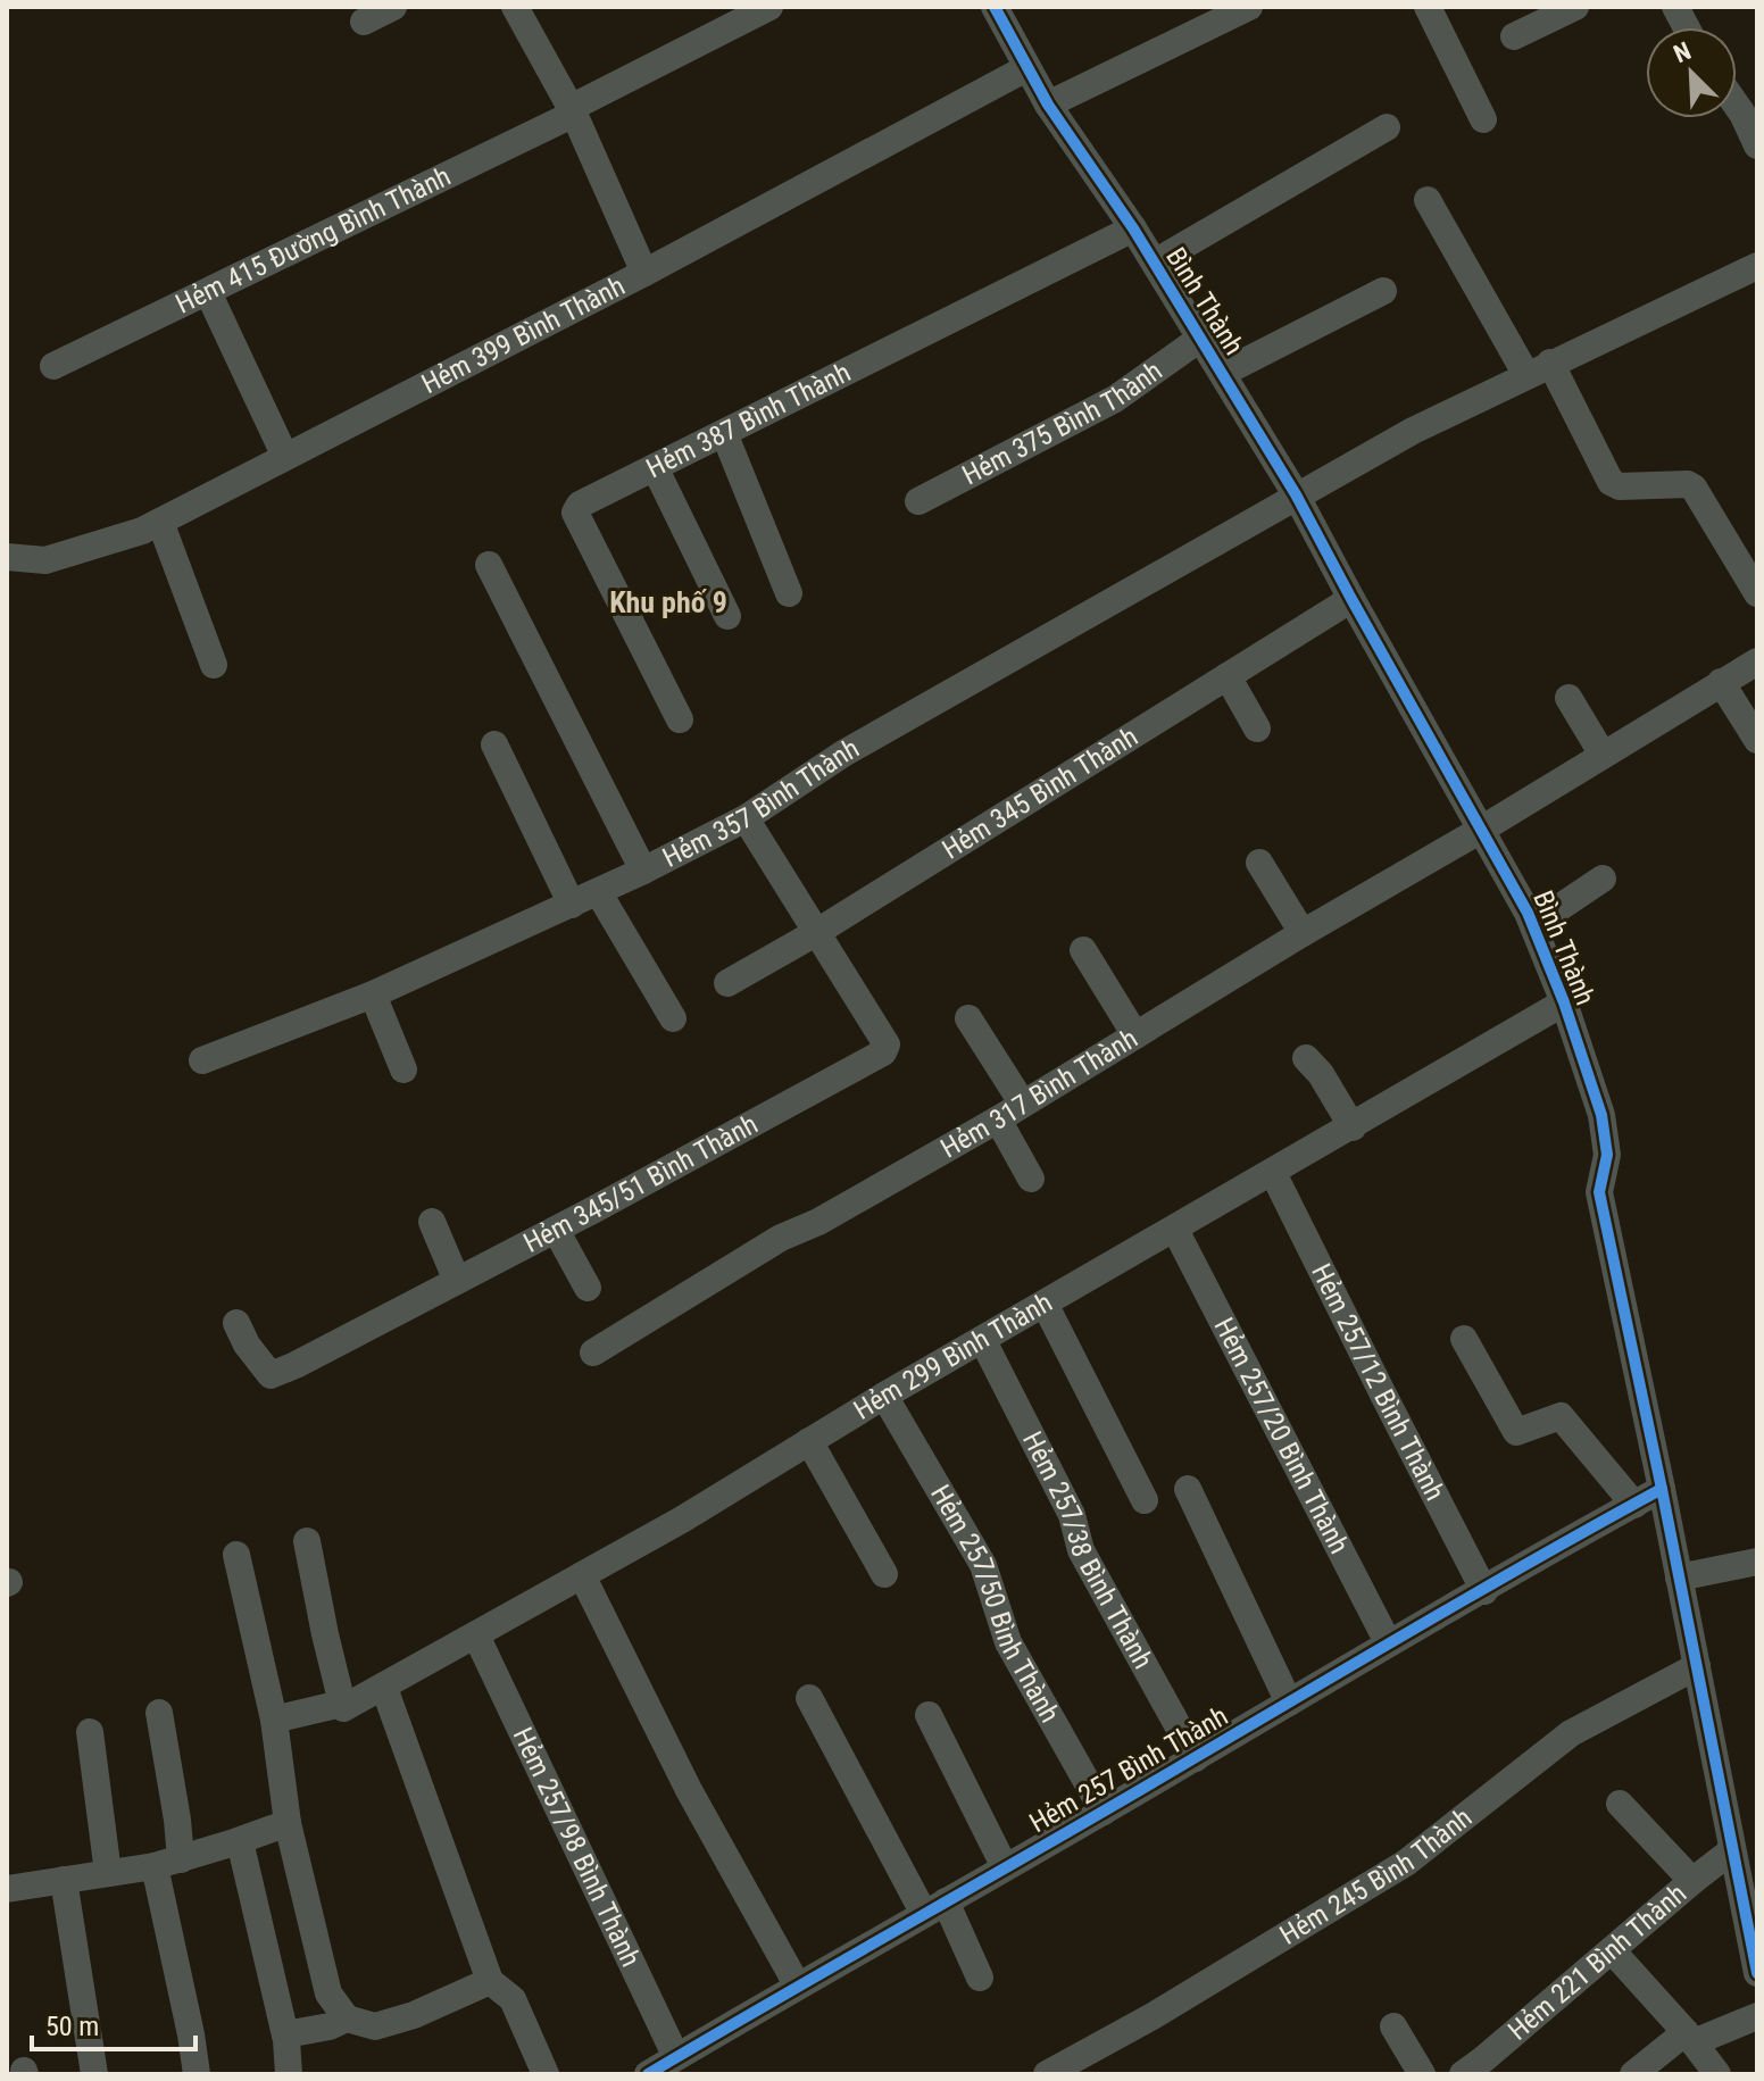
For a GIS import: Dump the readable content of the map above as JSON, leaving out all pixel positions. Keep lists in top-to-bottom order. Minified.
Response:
{"streets":{"street":["Hẻm 415 Đường Bình Thành","Bình Thành","Hẻm 399 Bình Thành","Hẻm 387 Bình Thành","Hẻm 375 Bình Thành","Hẻm 345 Bình Thành","Hẻm 357 Bình Thành","Hẻm 317 Bình Thành","Hẻm 345/51 Bình Thành","Hẻm 299 Bình Thành","Hẻm 257/12 Bình Thành","Hẻm 257/20 Bình Thành","Hẻm 257/38 Bình Thành","Hẻm 257/50 Bình Thành","Hẻm 257 Bình Thành","Hẻm 257/98 Bình Thành","Hẻm 245 Bình Thành","Hẻm 221 Bình Thành"]},"crossings":[["Bình Thành","Hẻm 399 Bình Thành"],["Bình Thành","Hẻm 387 Bình Thành"],["Bình Thành","Hẻm 375 Bình Thành"],["Bình Thành","Hẻm 345 Bình Thành"],["Bình Thành","Hẻm 357 Bình Thành"],["Bình Thành","Hẻm 317 Bình Thành"],["Bình Thành","Hẻm 299 Bình Thành"],["Bình Thành","Hẻm 257 Bình Thành"],["Bình Thành","Hẻm 245 Bình Thành"],["Bình Thành","Hẻm 221 Bình Thành"],["Hẻm 345 Bình Thành","Hẻm 345/51 Bình Thành"],["Hẻm 299 Bình Thành","Hẻm 257/12 Bình Thành"],["Hẻm 299 Bình Thành","Hẻm 257/20 Bình Thành"],["Hẻm 299 Bình Thành","Hẻm 257/38 Bình Thành"],["Hẻm 299 Bình Thành","Hẻm 257/50 Bình Thành"],["Hẻm 299 Bình Thành","Hẻm 257/98 Bình Thành"],["Hẻm 257/12 Bình Thành","Hẻm 257 Bình Thành"],["Hẻm 257/20 Bình Thành","Hẻm 257 Bình Thành"],["Hẻm 257/38 Bình Thành","Hẻm 257 Bình Thành"],["Hẻm 257/50 Bình Thành","Hẻm 257 Bình Thành"],["Hẻm 257 Bình Thành","Hẻm 257/98 Bình Thành"]],"districts":["Khu phố 9"],"scale_bar":"50 m","north":"top left"}
